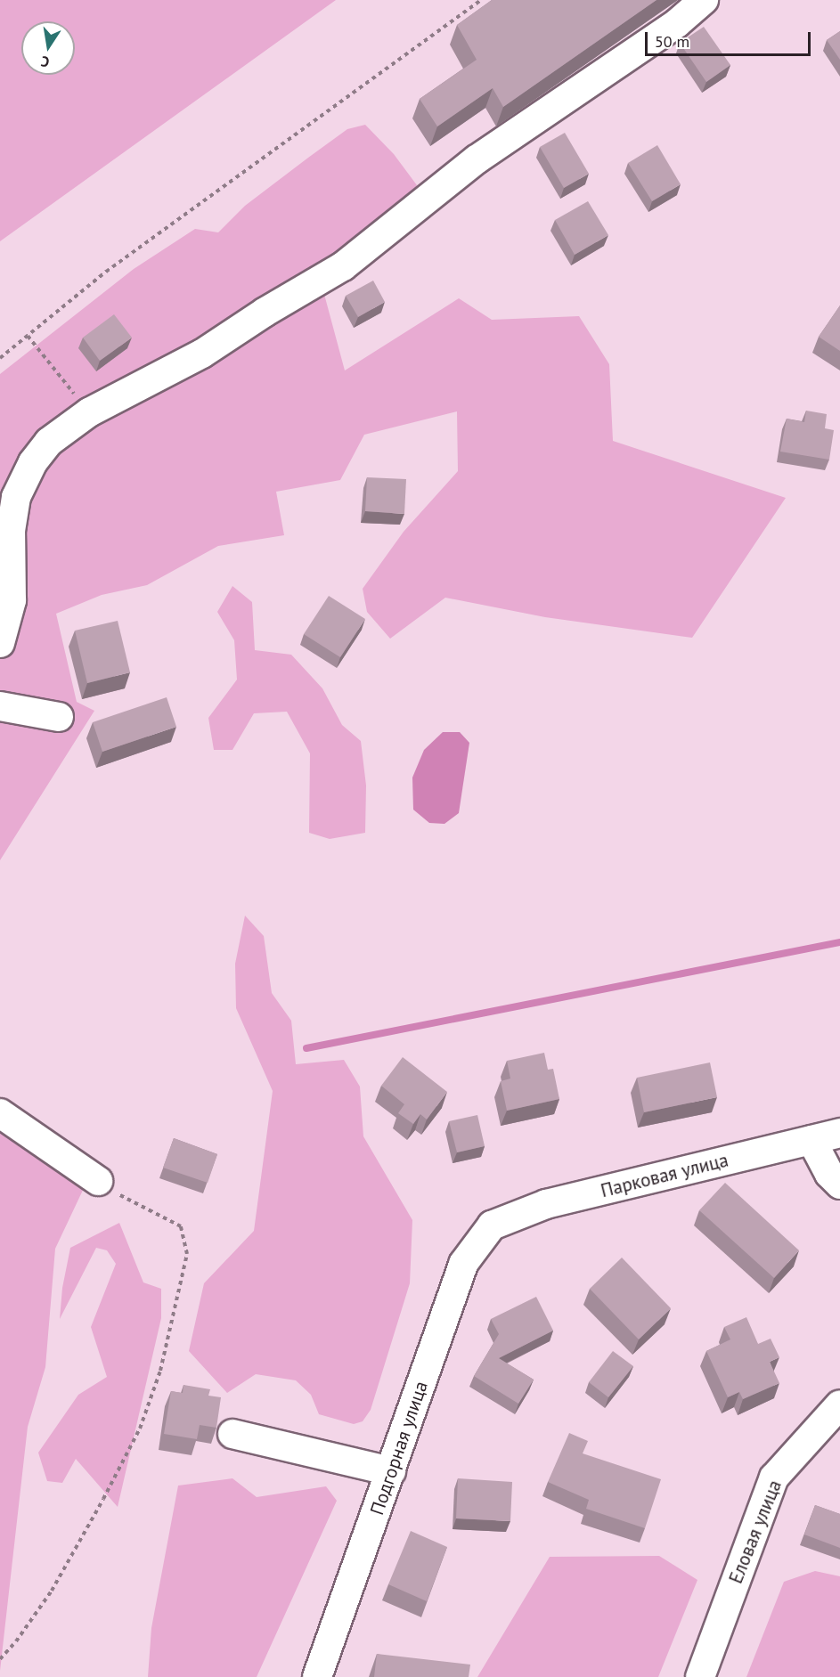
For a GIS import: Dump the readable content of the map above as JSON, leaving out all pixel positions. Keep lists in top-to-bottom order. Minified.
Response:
{"streets":{"street":["Парковая улица","Подгорная улица","Еловая улица"]},"crossings":[["Парковая улица","Подгорная улица"]],"scale_bar":"50 m","north":"bottom"}
